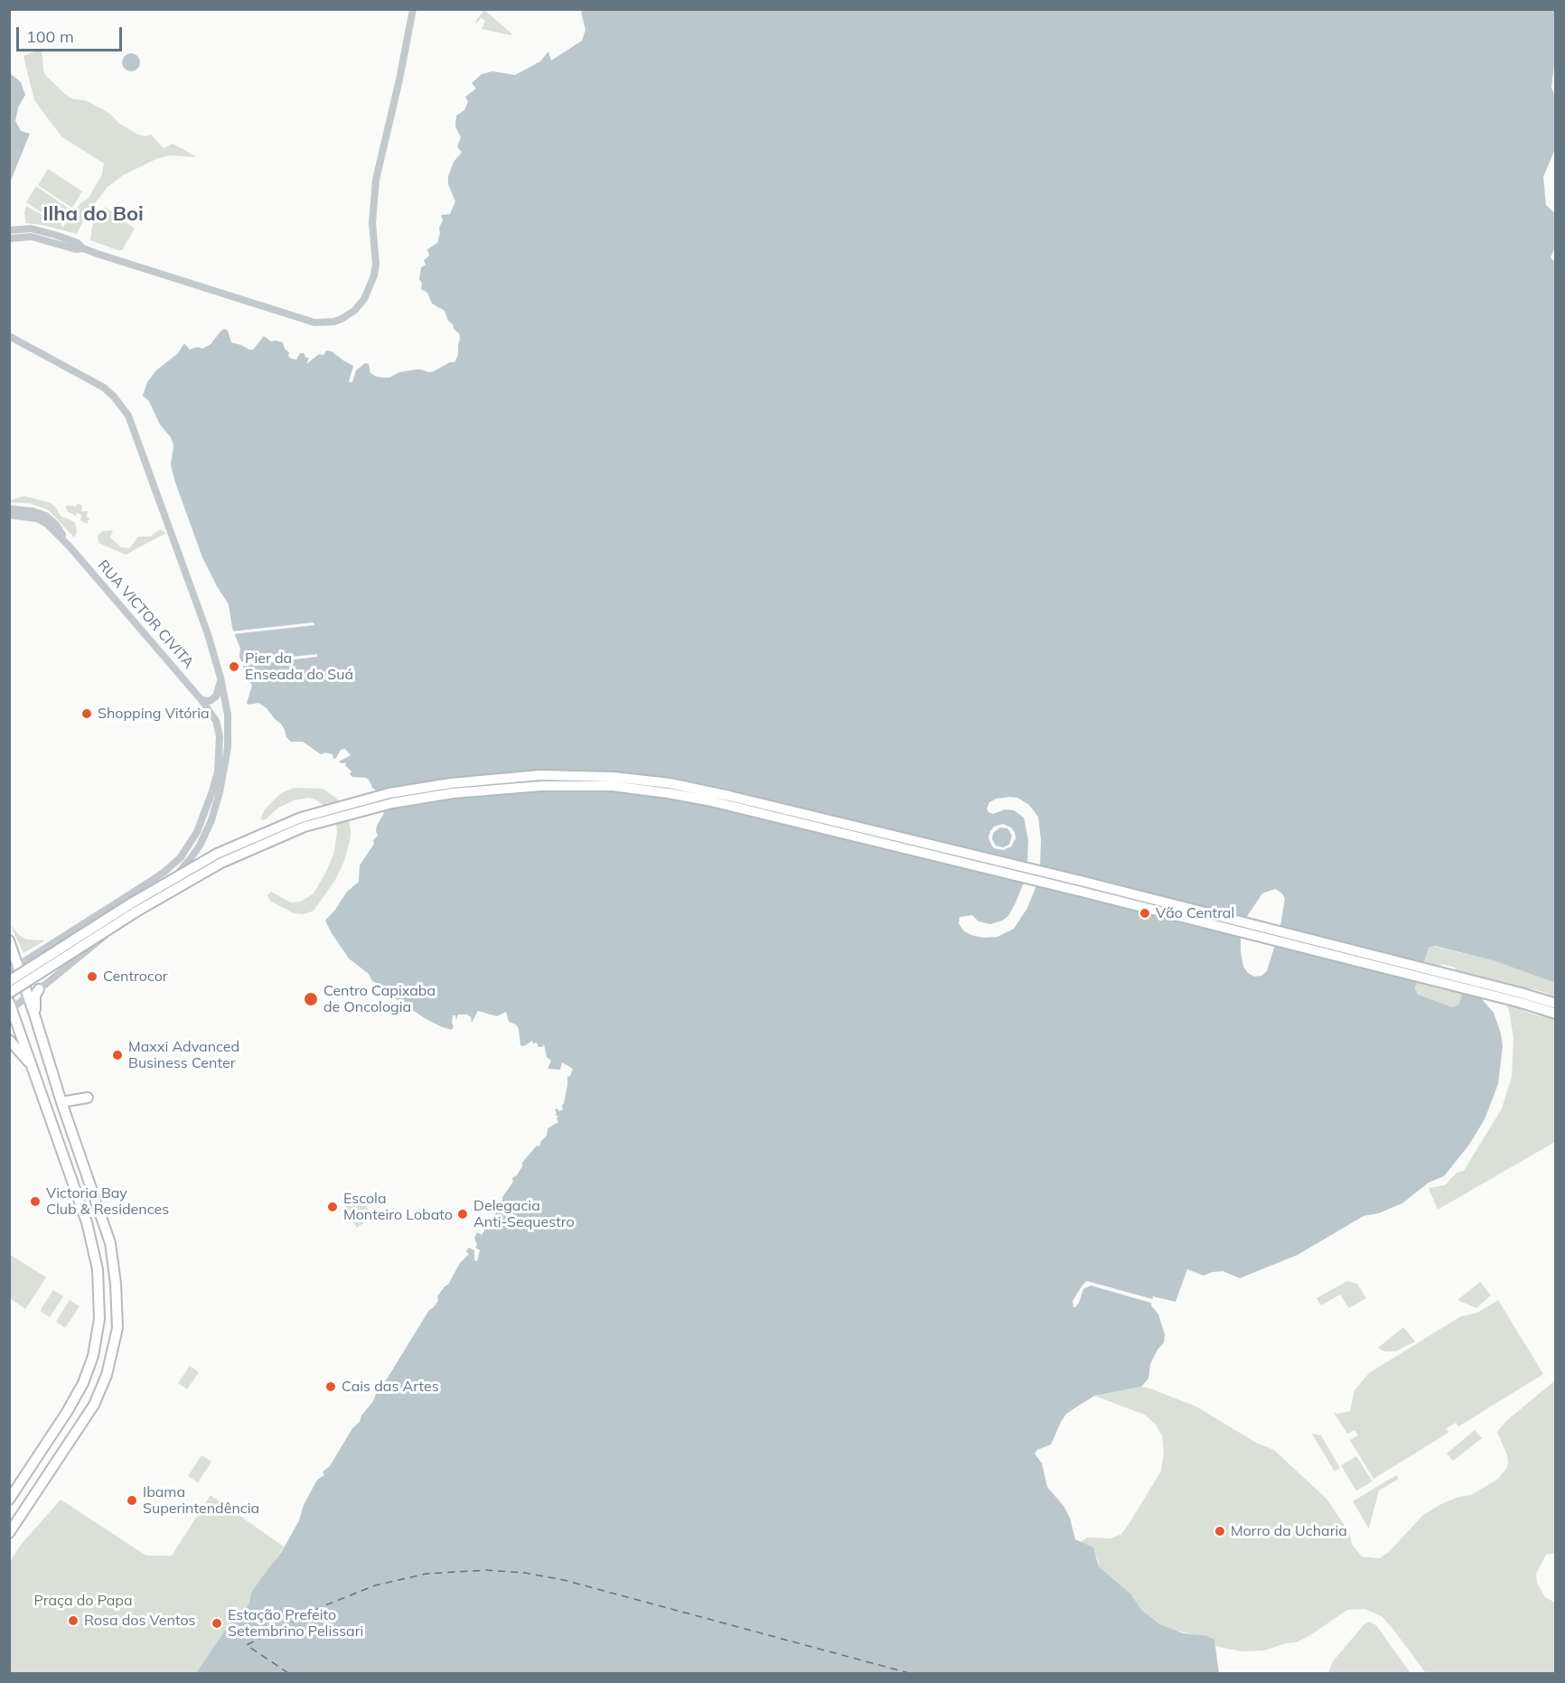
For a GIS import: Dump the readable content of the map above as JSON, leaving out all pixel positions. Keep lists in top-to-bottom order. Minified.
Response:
{"streets":{"street":["RUA VICTOR CIVITA"]},"districts":["Ilha do Boi"],"parks":["Praça do Papa"],"places":["Pier da Enseada do Suá","Shopping Vitória","Vão Central","Centrocor","Centro Capixaba de Oncologia","Maxxi Advanced Business Center","Victoria Bay Club & Residences","Escola Monteiro Lobato","Delegacia Anti-Sequestro","Cais das Artes","Ibama Superintendência","Morro da Ucharia","Rosa dos Ventos","Estação Prefeito Setembrino Pelissari"],"scale_bar":"100 m"}
